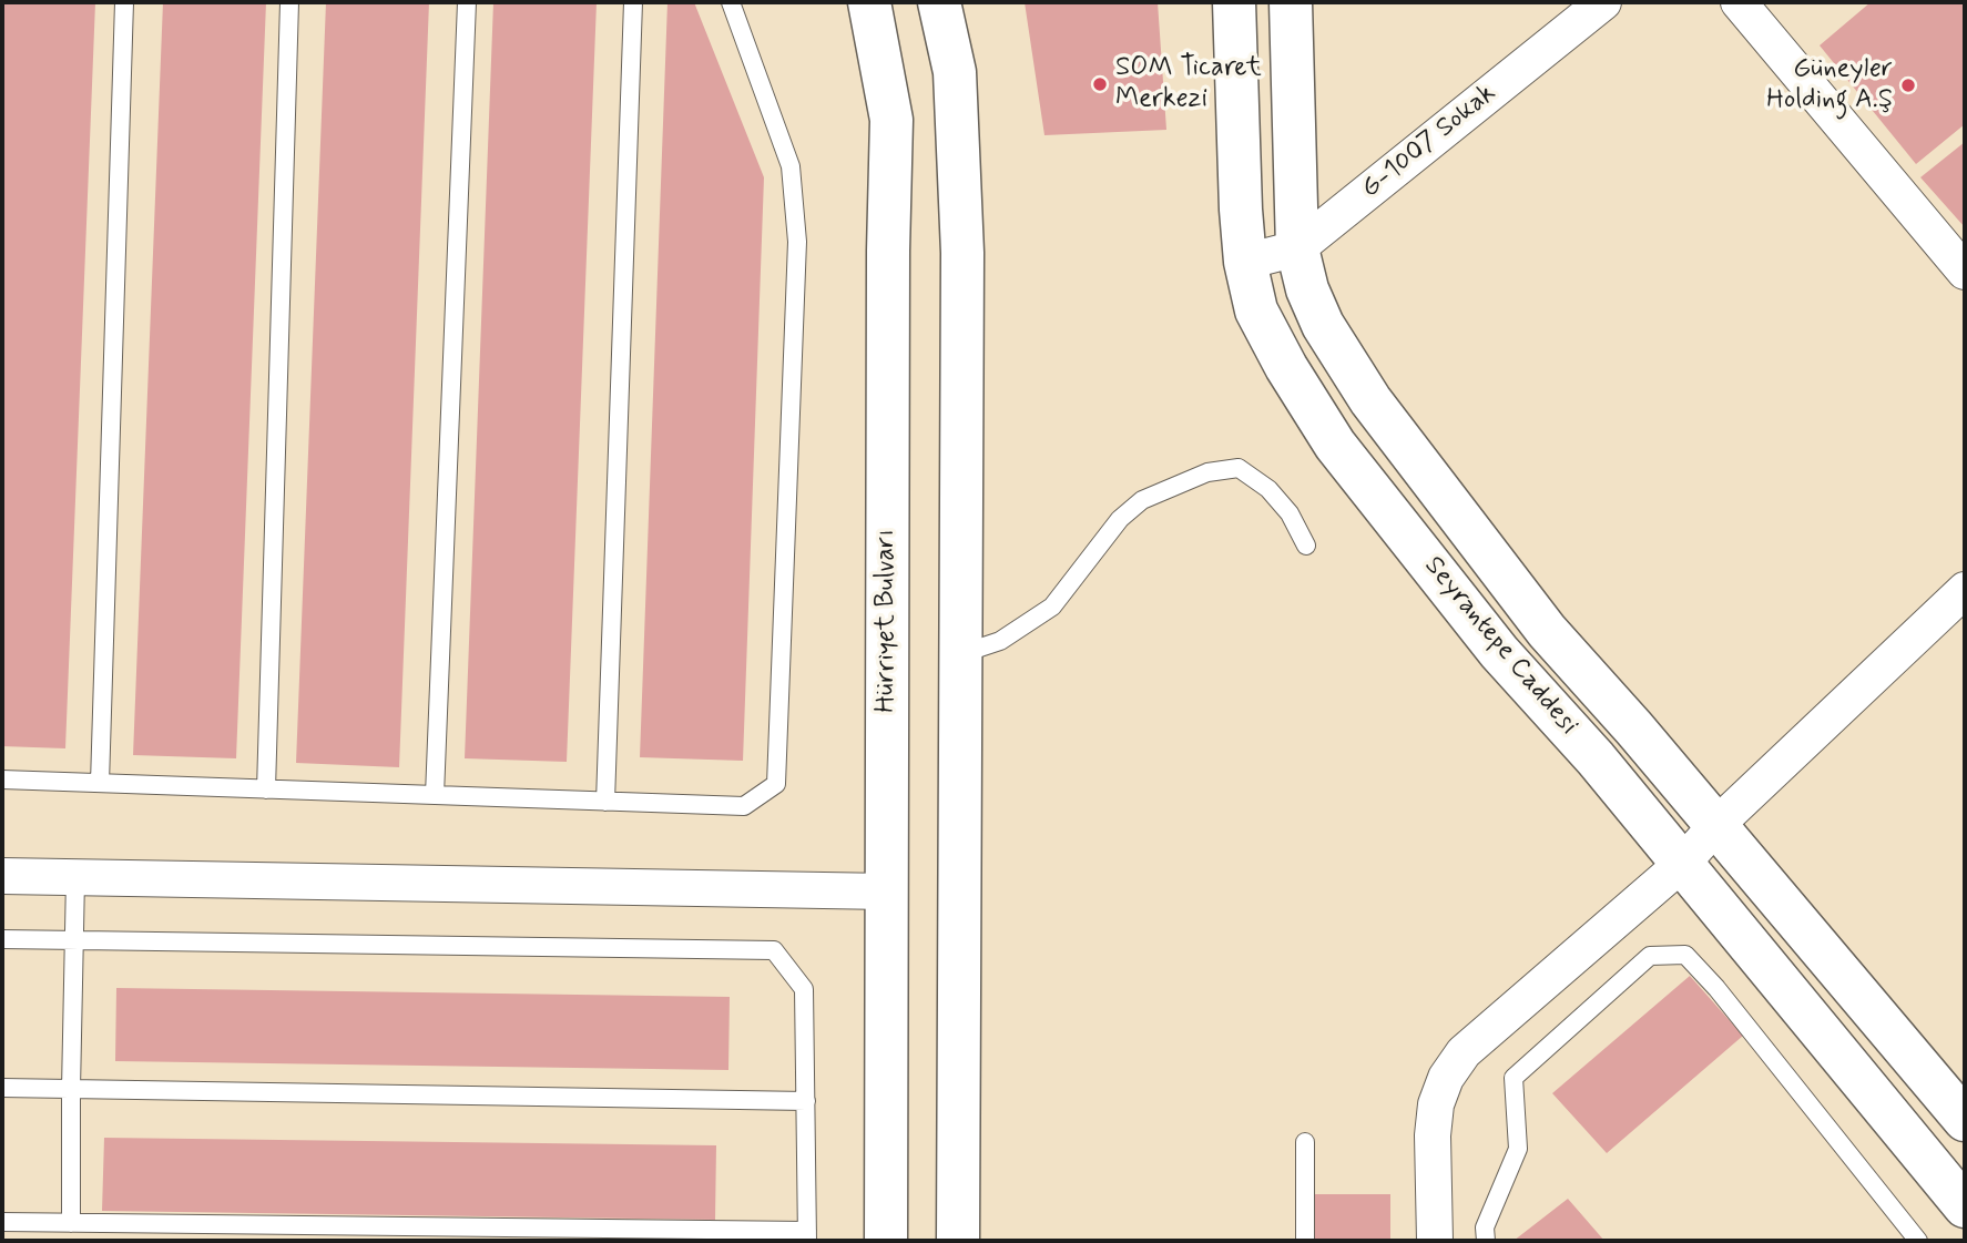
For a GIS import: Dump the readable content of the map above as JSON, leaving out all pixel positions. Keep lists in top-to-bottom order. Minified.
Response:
{"streets":{"main road":["Hürriyet Bulvarı","Seyrantepe Caddesi"],"street":["G-1007 Sokak"]},"crossings":[["G-1007 Sokak","Seyrantepe Caddesi"]],"places":["SOM Ticaret Merkezi","Güneyler Holding A.Ş"]}
